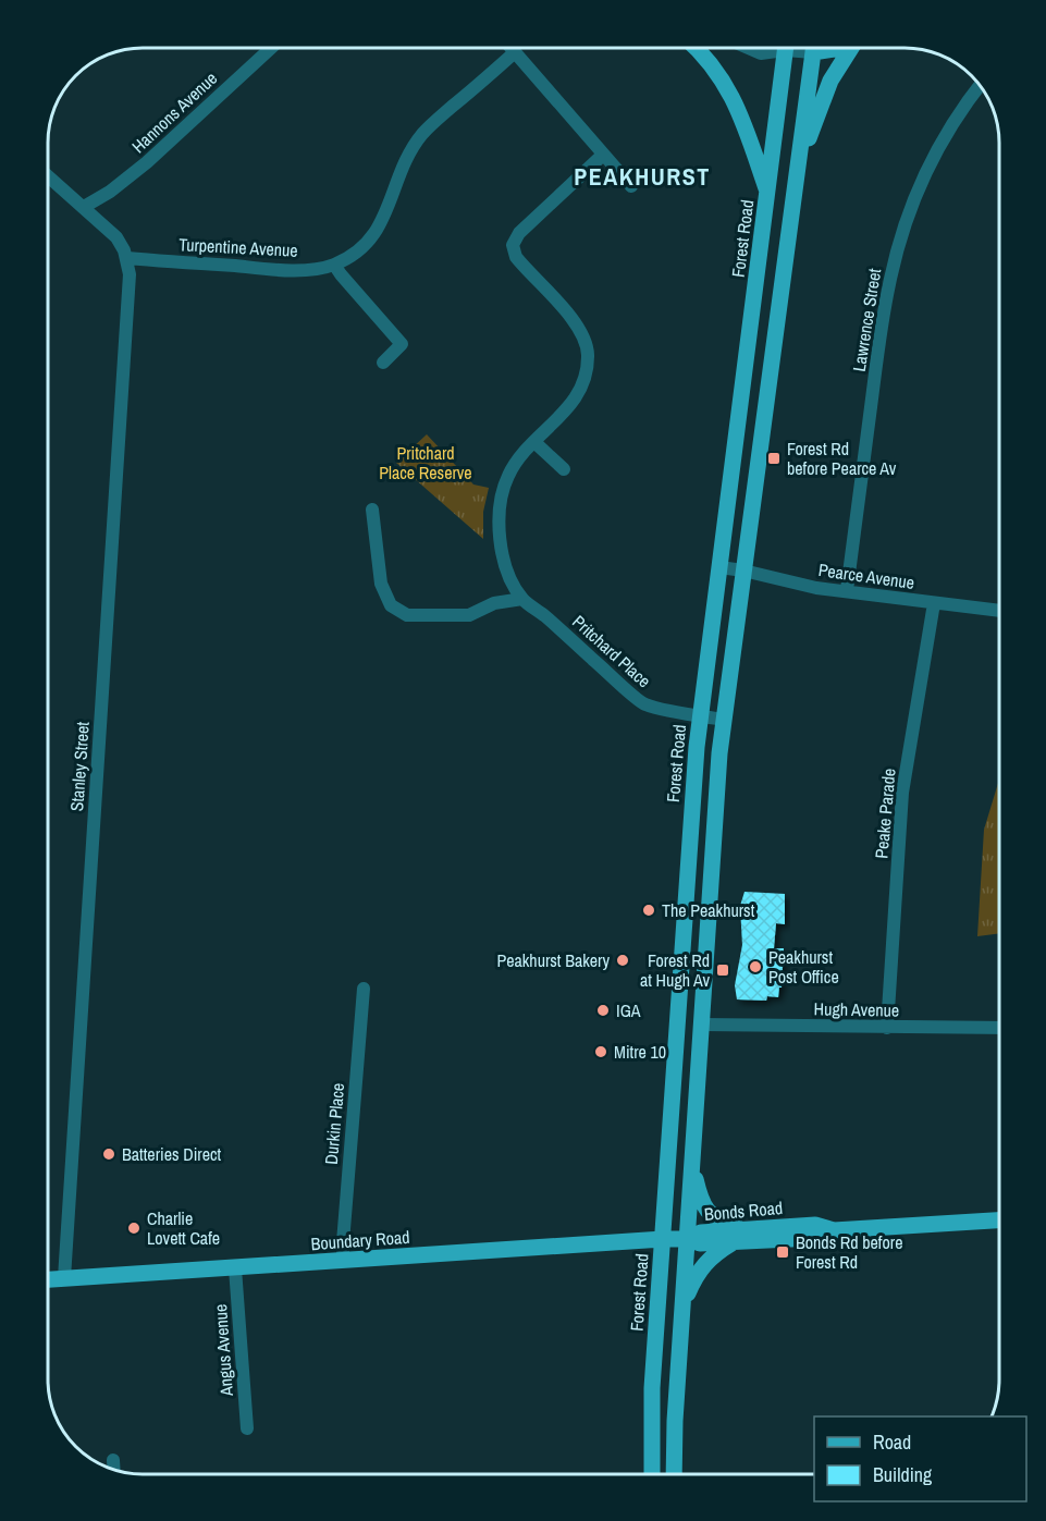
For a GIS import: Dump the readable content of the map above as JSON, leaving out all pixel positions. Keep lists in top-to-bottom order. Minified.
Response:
{"streets":{"main road":["Forest Road","Bonds Road","Boundary Road"],"street":["Hannons Avenue","Turpentine Avenue","Lawrence Street","Pearce Avenue","Pritchard Place","Stanley Street","Peake Parade","Hugh Avenue","Durkin Place","Angus Avenue"]},"crossings":[["Forest Road","Pearce Avenue"],["Forest Road","Pritchard Place"],["Forest Road","Boundary Road"],["Turpentine Avenue","Stanley Street"],["Lawrence Street","Pearce Avenue"],["Pearce Avenue","Peake Parade"],["Stanley Street","Boundary Road"],["Peake Parade","Hugh Avenue"],["Durkin Place","Boundary Road"],["Bonds Road","Boundary Road"],["Boundary Road","Angus Avenue"]],"districts":["PEAKHURST"],"parks":["Pritchard Place Reserve"],"places":{"transit":["Forest Rd before Pearce Av","Forest Rd at Hugh Av","Bonds Rd before Forest Rd"],"other":["The Peakhurst","Peakhurst Bakery","Peakhurst Post Office","IGA","Mitre 10","Batteries Direct","Charlie Lovett Cafe"]},"legend":["Road","Building"]}
